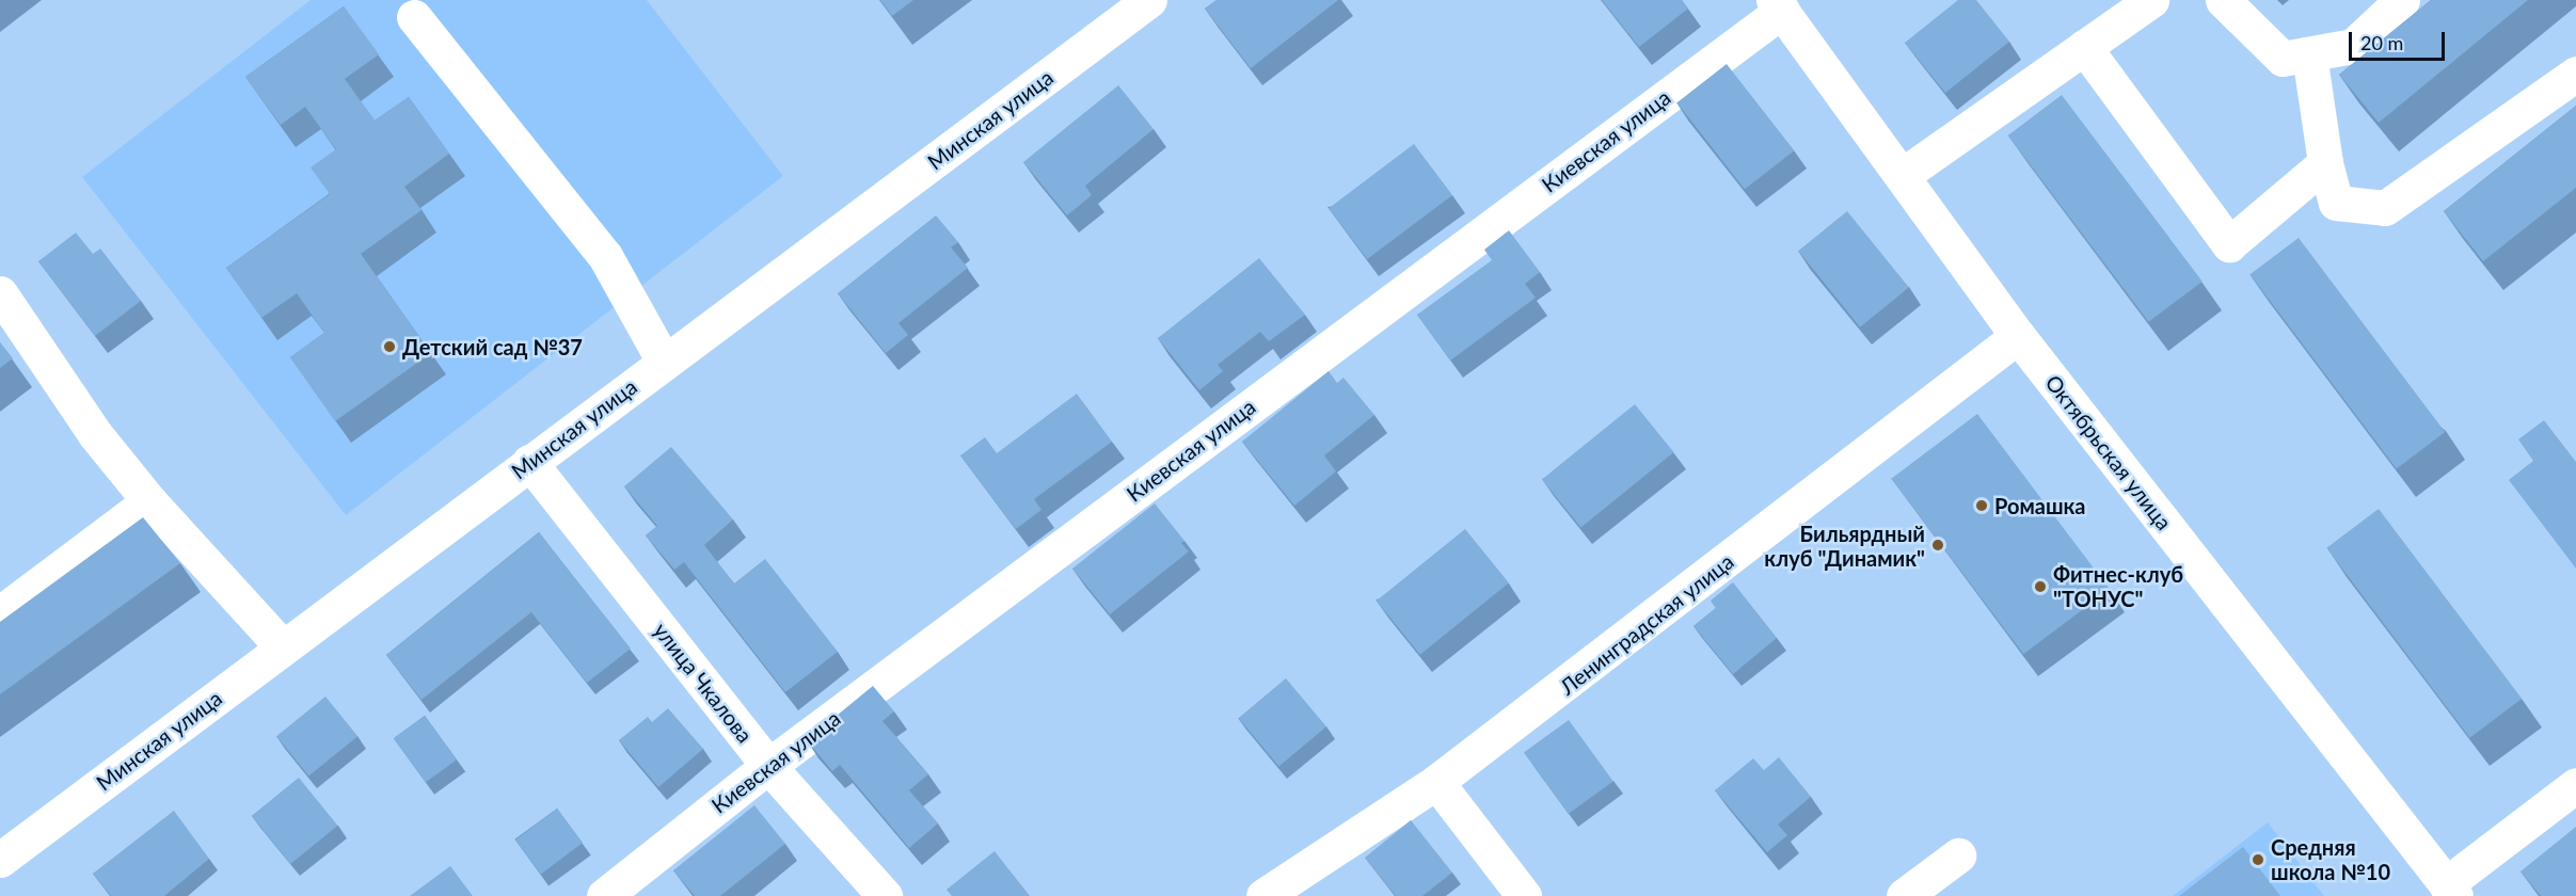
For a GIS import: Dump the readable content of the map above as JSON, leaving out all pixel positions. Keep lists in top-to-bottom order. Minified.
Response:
{"streets":{"street":["Минская улица","Киевская улица","Октябрьская улица","Ленинградская улица","улица Чкалова"]},"crossings":[["Минская улица","улица Чкалова"],["Киевская улица","Октябрьская улица"],["Киевская улица","улица Чкалова"],["Октябрьская улица","Ленинградская улица"]],"places":["Детский сад №37","Ромашка","Бильярдный клуб \"Динамик\"","Фитнес-клуб \"ТОНУС\"","Средняя школа №10"],"scale_bar":"20 m"}
